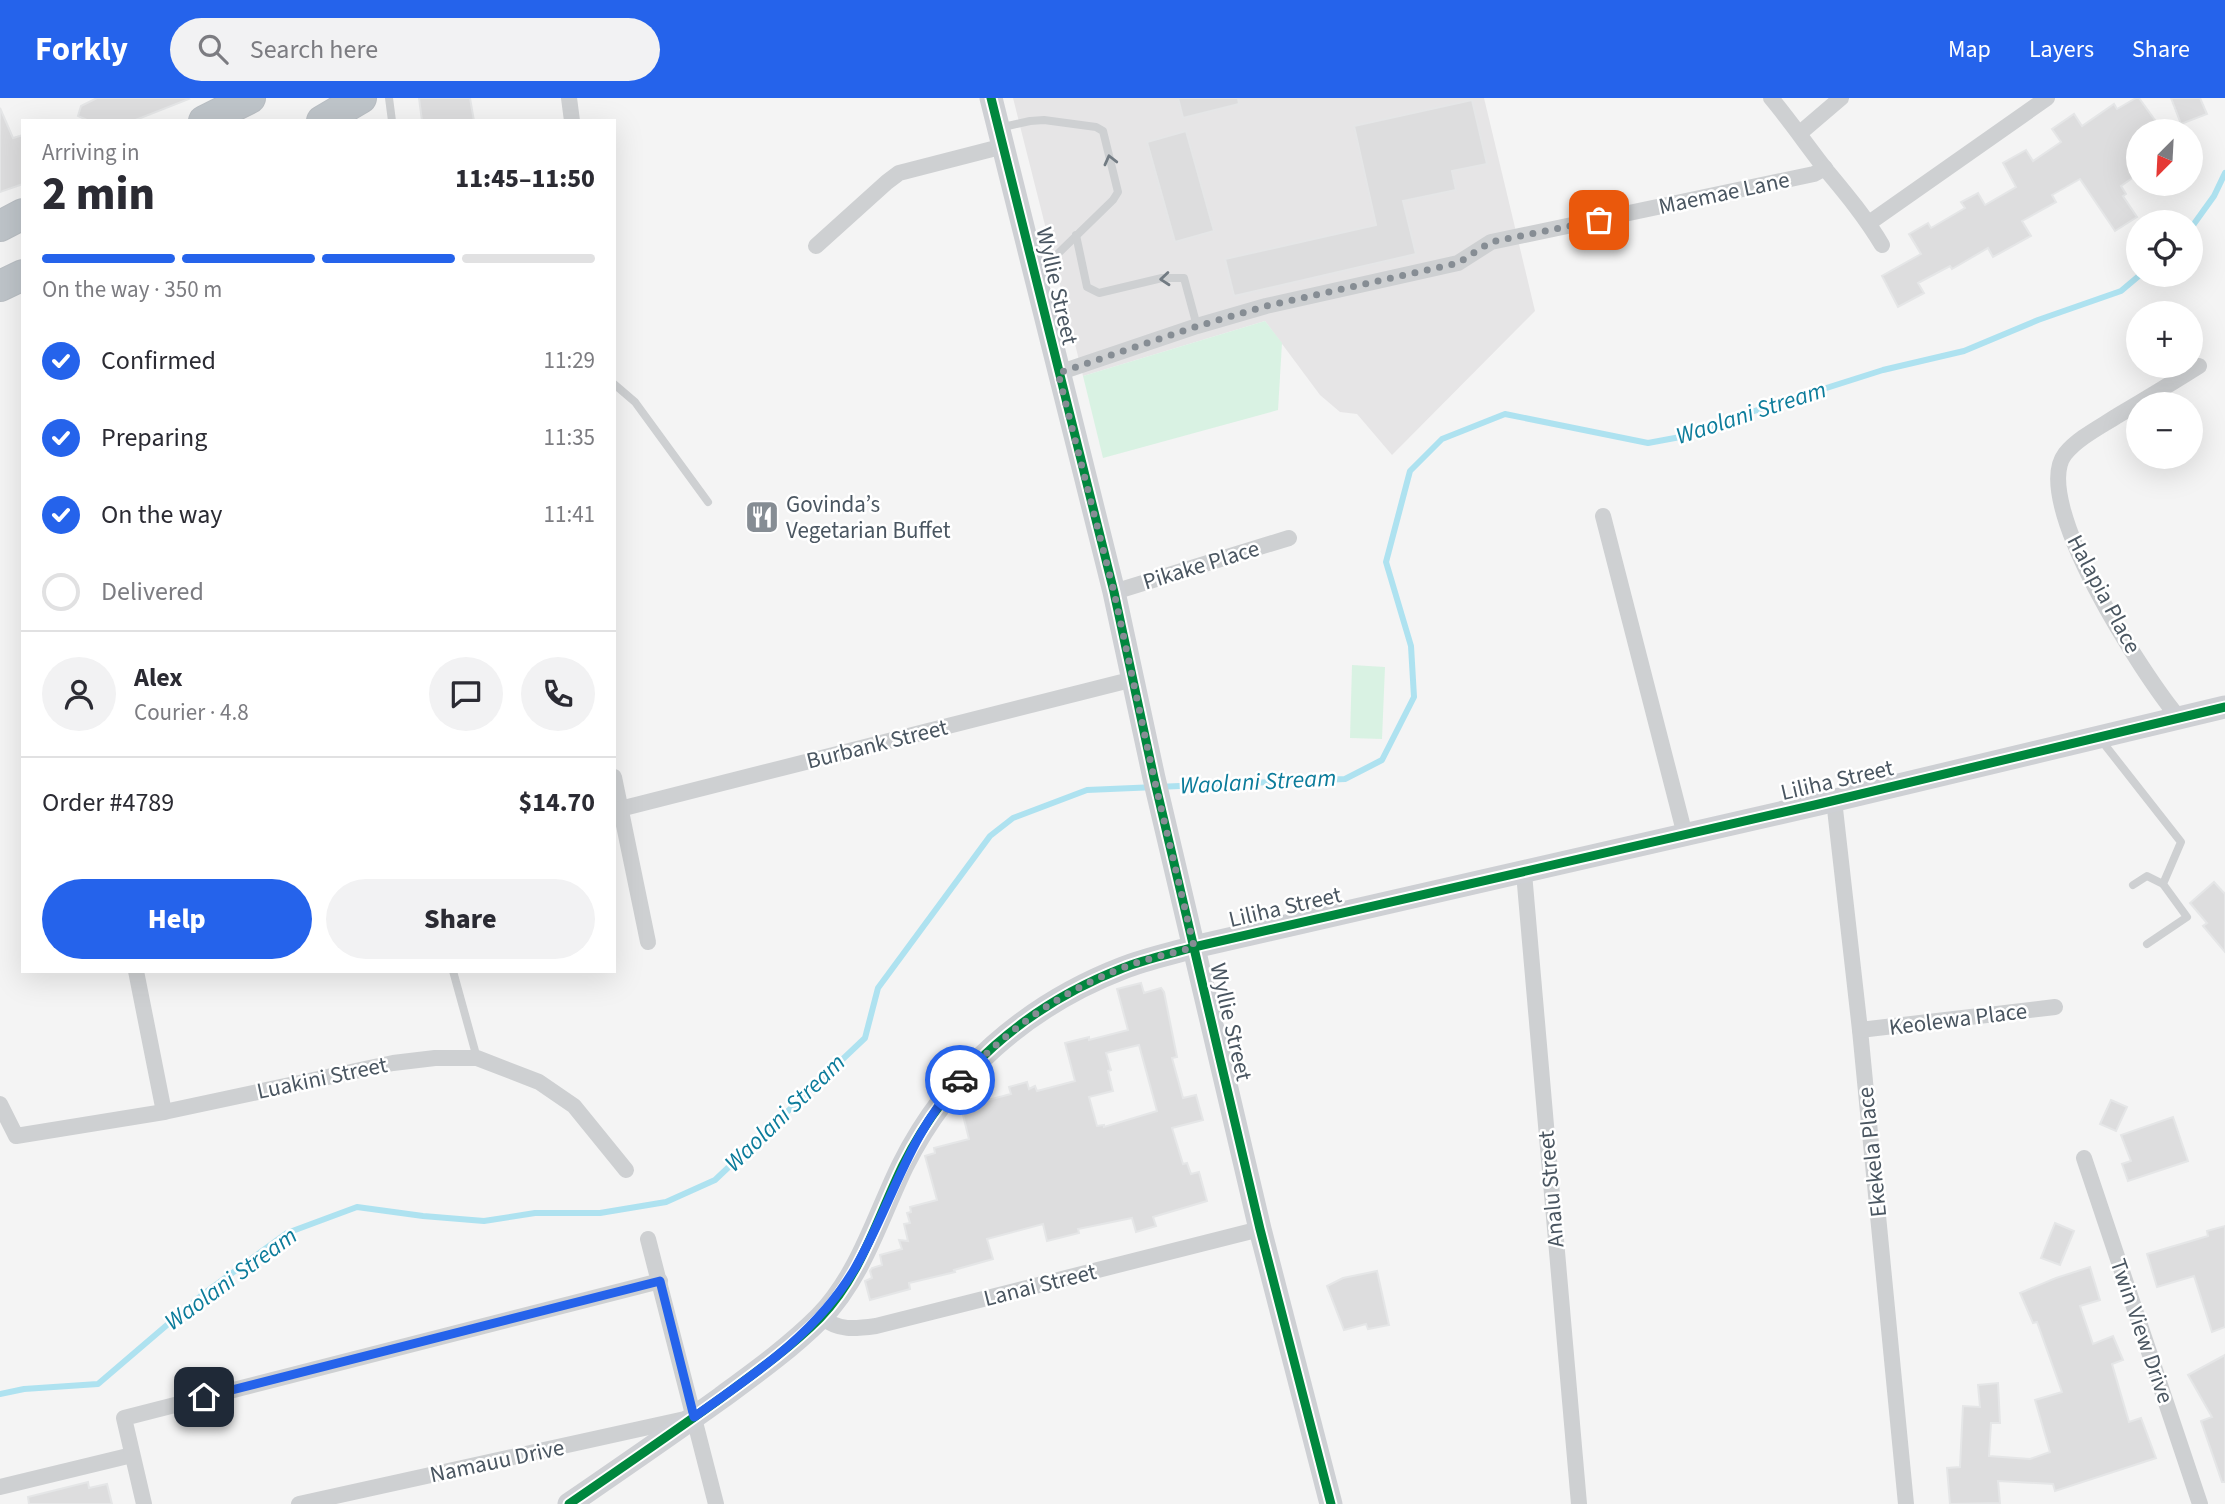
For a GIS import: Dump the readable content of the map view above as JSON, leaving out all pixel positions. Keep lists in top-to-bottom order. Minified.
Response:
{"streets":{"street":["Maemae Lane","Wyllie Street","Pikake Place","Halapia Place","Burbank Street","Liliha Street","Keolewa Place","Luakini Street","Ekekela Place","Analu Street","Lanai Street","Twin View Drive","Namauu Drive"]},"crossings":[["Maemae Lane","Wyllie Street"],["Wyllie Street","Pikake Place"],["Wyllie Street","Burbank Street"],["Wyllie Street","Liliha Street"],["Wyllie Street","Lanai Street"],["Halapia Place","Liliha Street"],["Liliha Street","Ekekela Place"],["Liliha Street","Analu Street"],["Liliha Street","Lanai Street"],["Liliha Street","Namauu Drive"],["Keolewa Place","Ekekela Place"]],"water":["Waolani Stream"],"places":{"restaurant":["Govinda’s Vegetarian Buffet"]},"north":"bottom left","page":{"header":"Forkly","search":"Search here","nav":["Map","Layers","Share"],"map_buttons":["+","−"],"heading":["2 min","Arriving in","11:45–11:50"],"panel":["Alex","Courier · 4.8","Order #4789","$14.70"],"bar":"On the way · 350 m","list":[["Confirmed","11:29"],["Preparing","11:35"],["On the way","11:41"],"Delivered"],"buttons":["Help","Share"]}}
